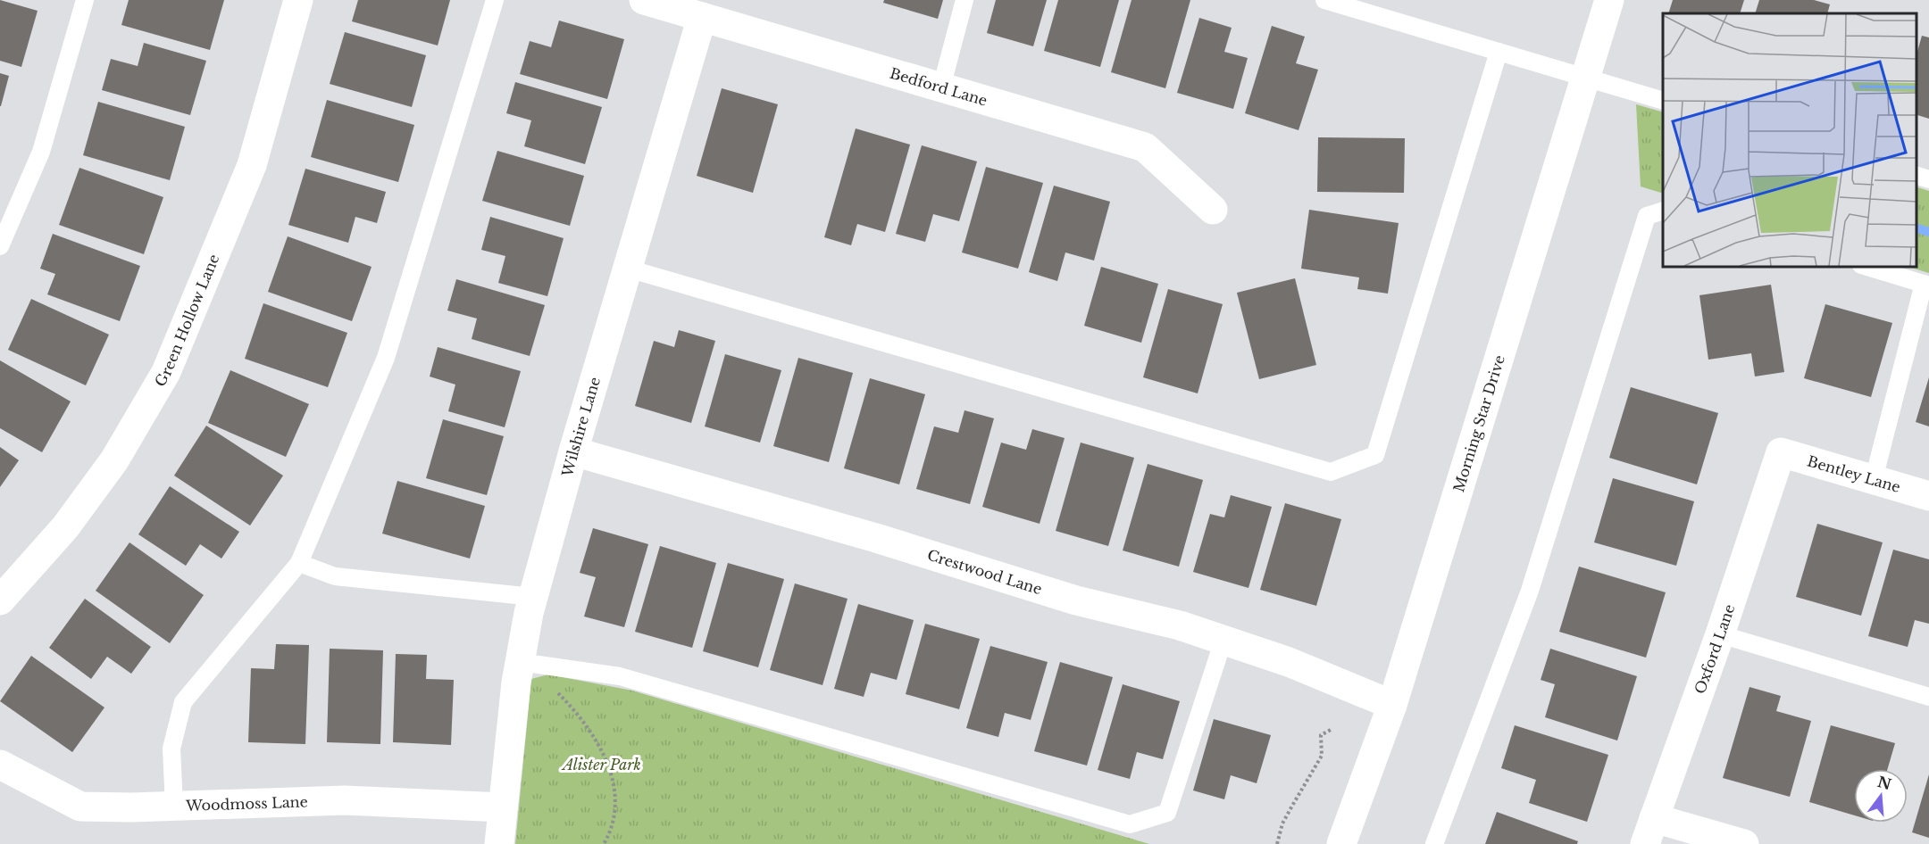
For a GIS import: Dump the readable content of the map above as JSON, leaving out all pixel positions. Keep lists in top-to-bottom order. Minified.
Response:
{"streets":{"street":["Bedford Lane","Green Hollow Lane","Morning Star Drive","Wilshire Lane","Bentley Lane","Crestwood Lane","Oxford Lane","Woodmoss Lane"]},"crossings":[["Bedford Lane","Wilshire Lane"],["Morning Star Drive","Crestwood Lane"],["Wilshire Lane","Crestwood Lane"],["Wilshire Lane","Woodmoss Lane"],["Bentley Lane","Oxford Lane"]],"parks":["Alister Park"],"north":"top"}
